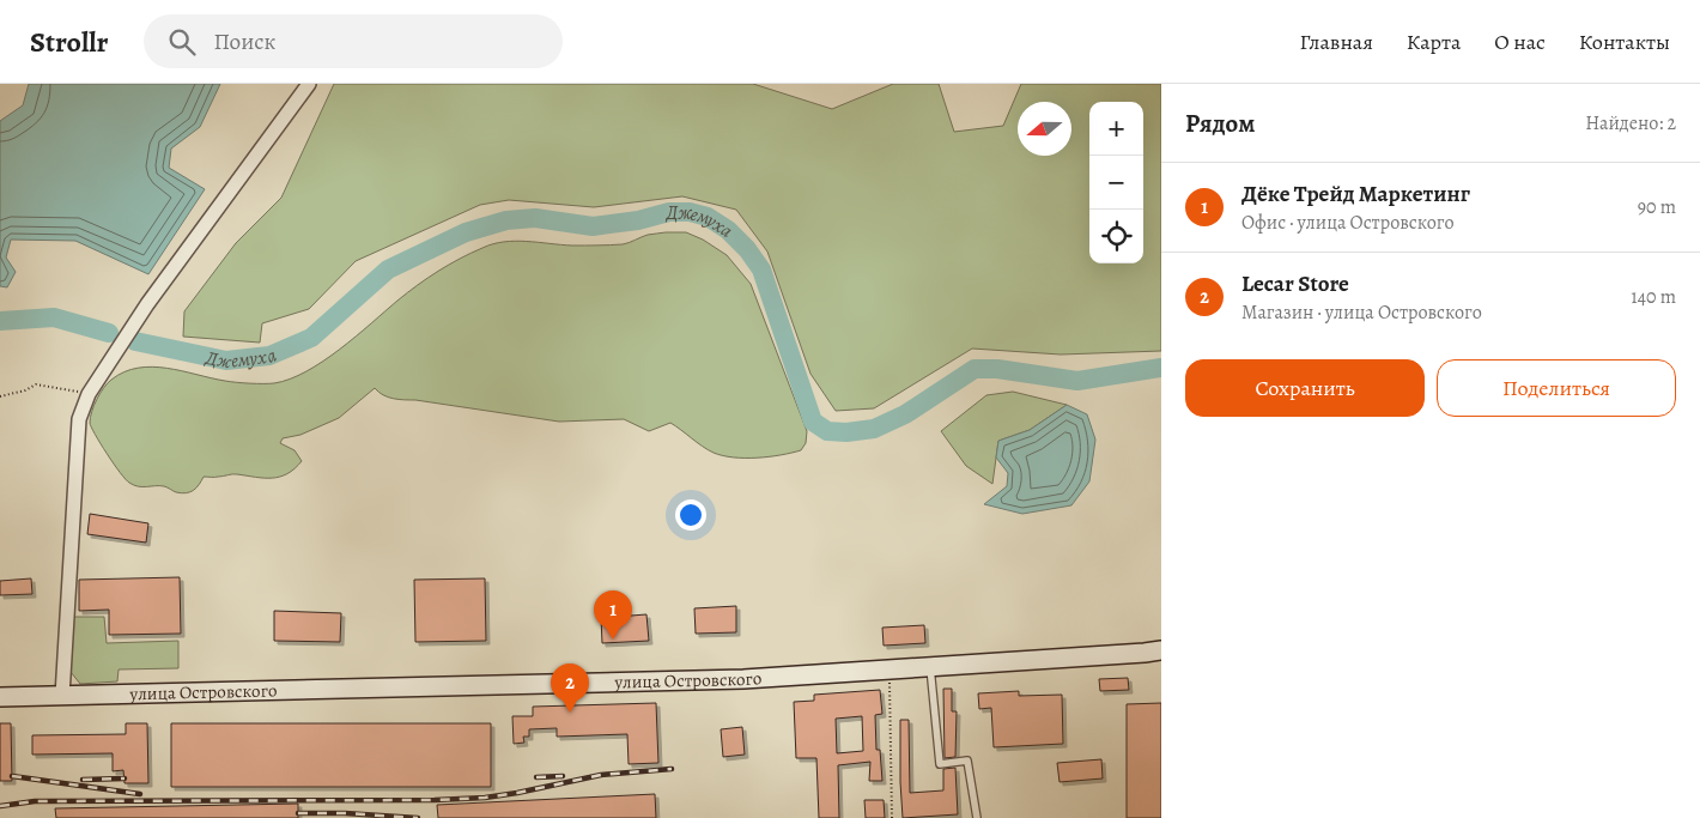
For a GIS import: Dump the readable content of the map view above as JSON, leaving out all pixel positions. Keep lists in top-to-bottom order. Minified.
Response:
{"streets":{"street":["улица Островского"]},"water":["Джемуха"],"north":"left","page":{"header":"Strollr","search":"Поиск","nav":["Главная","Карта","О нас","Контакты"],"heading":["Рядом","Найдено: 2"],"map_buttons":["+","−"],"list":[{"mark":"1","name":"Дёке Трейд Маркетинг","note":"Офис · улица Островского","value":"90 m"},{"mark":"2","name":"Lecar Store","note":"Магазин · улица Островского","value":"140 m"}],"buttons":["Сохранить","Поделиться"],"pins":["1","2"]}}
